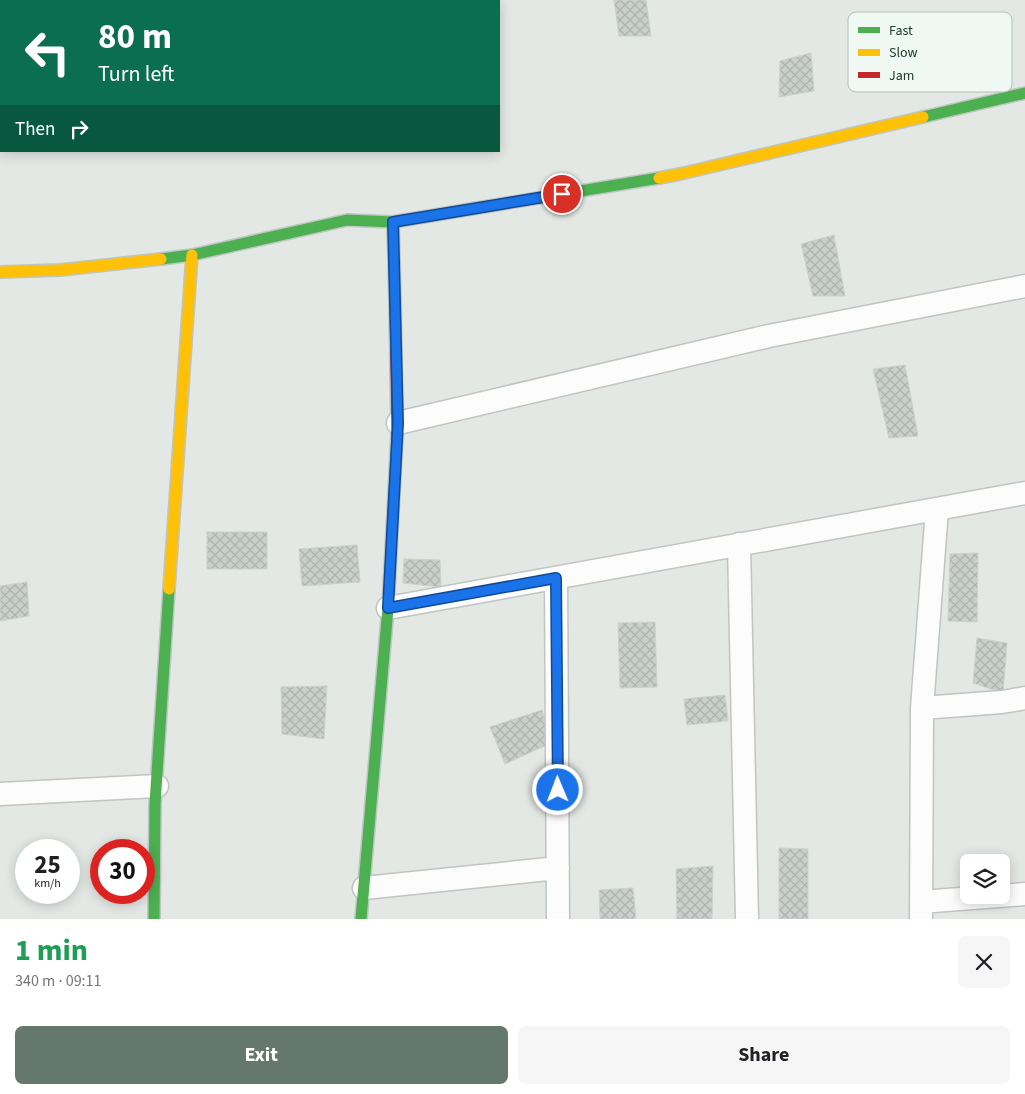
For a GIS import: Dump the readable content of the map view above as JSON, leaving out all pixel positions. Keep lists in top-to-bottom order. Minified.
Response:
{"legend":["Fast","Slow","Jam"],"page":{"turn":["80 m","Turn left"],"then":"Then","speed":"25 km/h","limit":"30","heading":["1 min","340 m · 09:11"],"buttons":["Exit","Share"]}}
